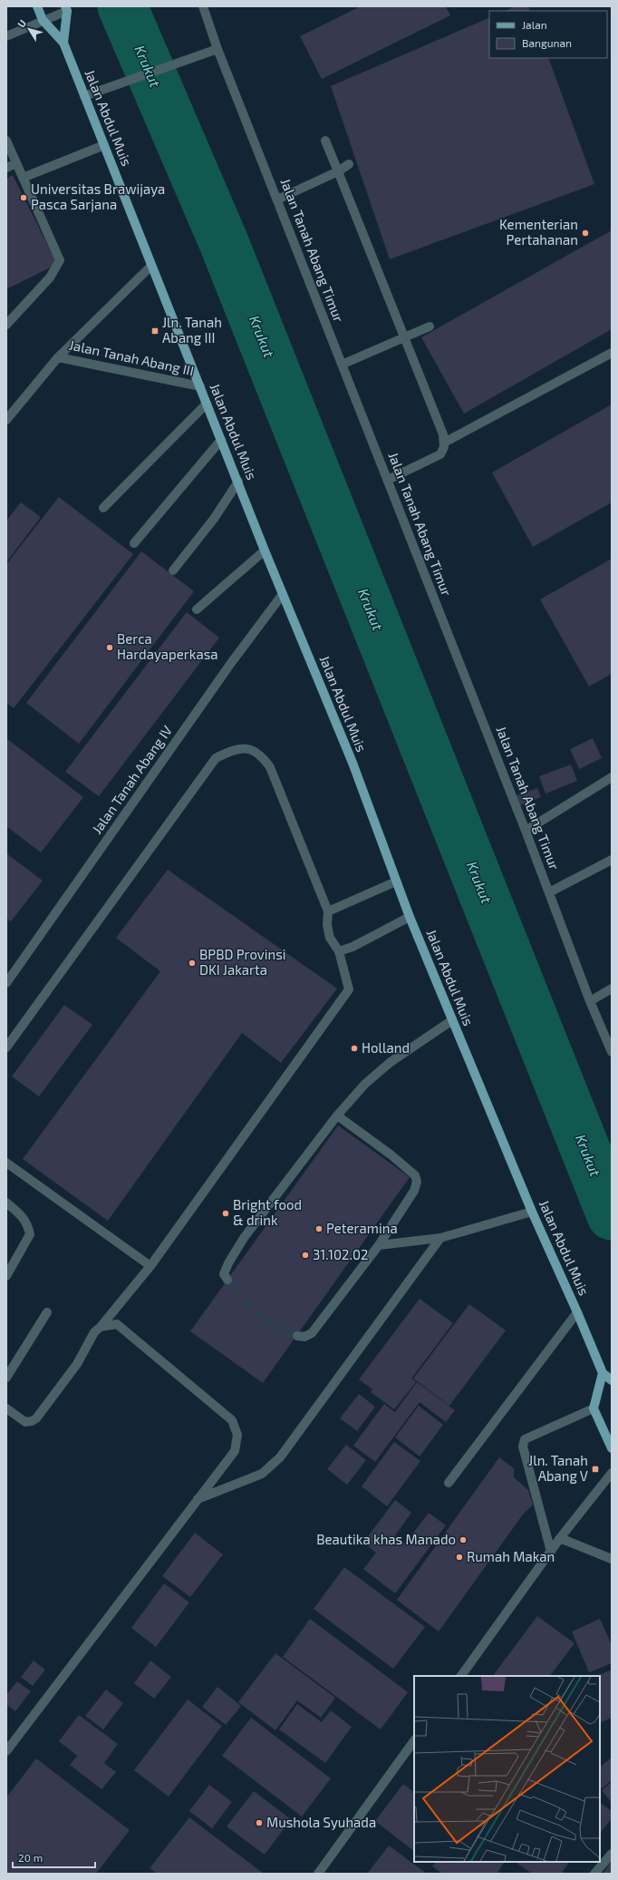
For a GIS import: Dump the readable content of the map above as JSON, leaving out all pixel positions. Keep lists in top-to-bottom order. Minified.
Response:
{"streets":{"main road":["Jalan Abdul Muis"],"street":["Jalan Tanah Abang Timur","Jalan Tanah Abang III","Jalan Tanah Abang IV"]},"crossings":[["Jalan Abdul Muis","Jalan Tanah Abang III"],["Jalan Abdul Muis","Jalan Tanah Abang IV"]],"water":["Krukut"],"places":{"other":["Universitas Brawijaya Pasca Sarjana","Kementerian Pertahanan","Berca Hardayaperkasa","BPBD Provinsi DKI Jakarta","Holland","Bright food & drink","Peteramina","31.102.02","Beautika khas Manado","Rumah Makan","Mushola Syuhada"],"transit":["Jln. Tanah Abang III","Jln. Tanah Abang V"]},"legend":["Jalan","Bangunan"],"scale_bar":"20 m","north":"top left"}
